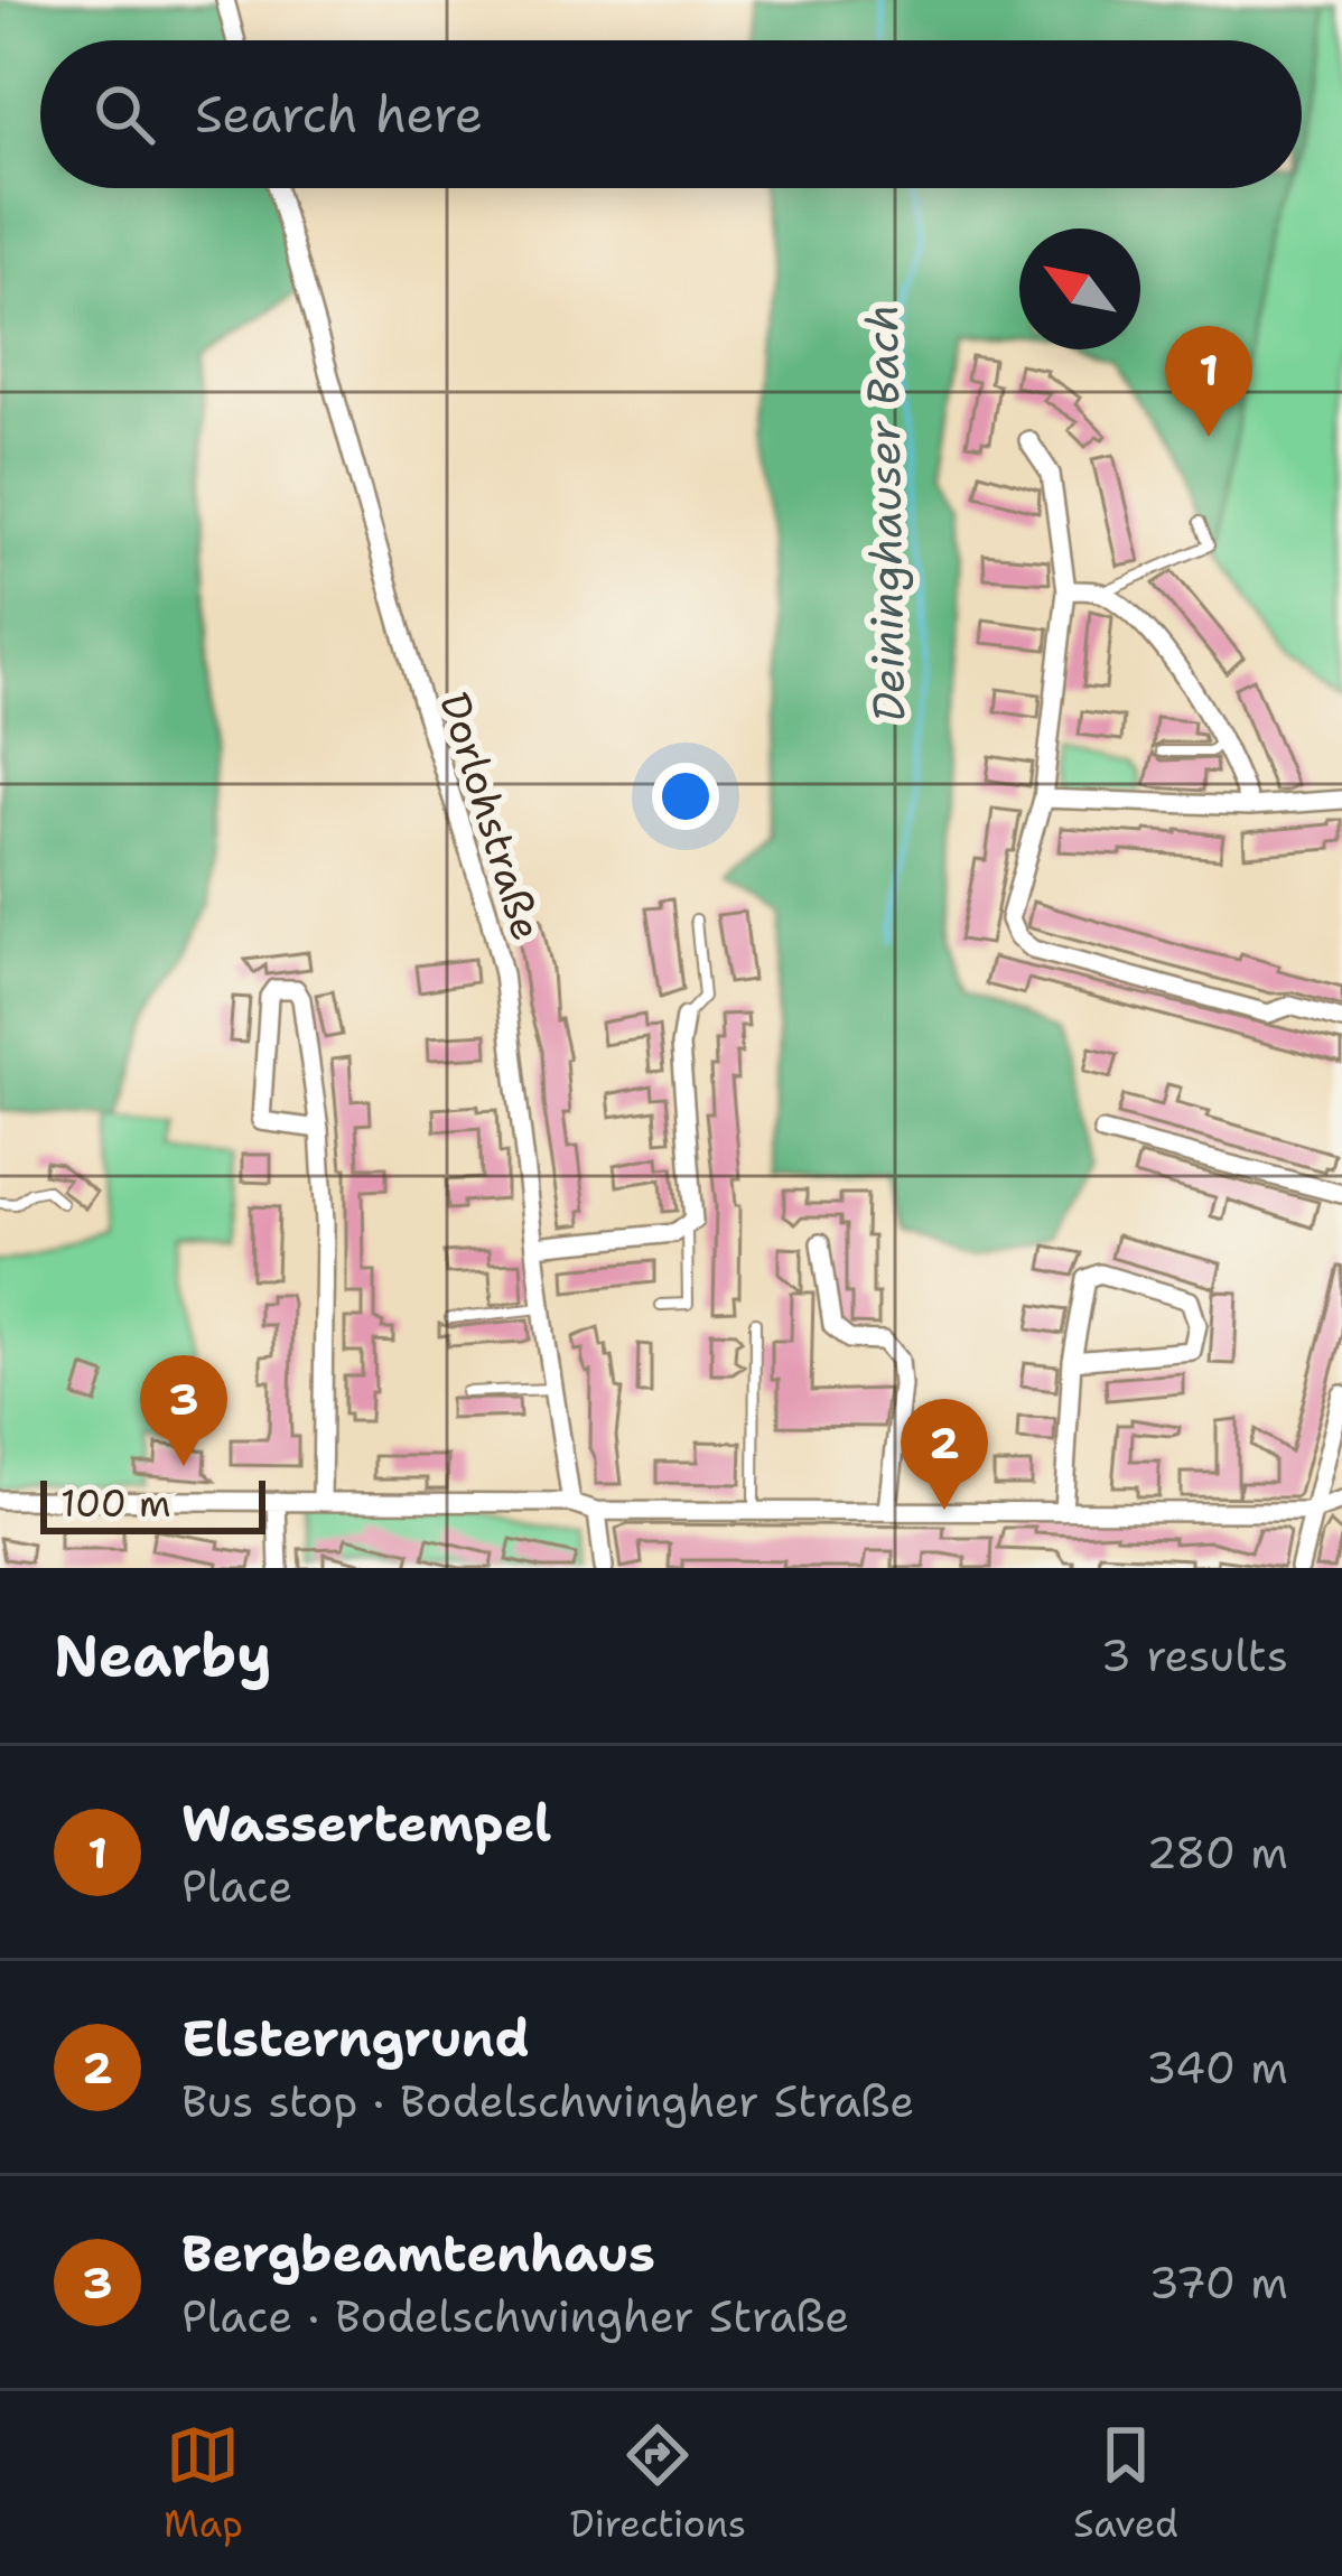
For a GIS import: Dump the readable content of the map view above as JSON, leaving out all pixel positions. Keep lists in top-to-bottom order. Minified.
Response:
{"streets":{"street":["Dorlohstraße"]},"water":["Deininghauser Bach"],"scale_bar":"100 m","north":"top left","page":{"search":"Search here","pins":["1","3","2"],"scale":"100 m","heading":["Nearby","3 results"],"list":[{"mark":"1","name":"Wassertempel","note":"Place","value":"280 m"},{"mark":"2","name":"Elsterngrund","note":"Bus stop · Bodelschwingher Straße","value":"340 m"},{"mark":"3","name":"Bergbeamtenhaus","note":"Place · Bodelschwingher Straße","value":"370 m"}],"nav":["Map","Directions","Saved"]}}
